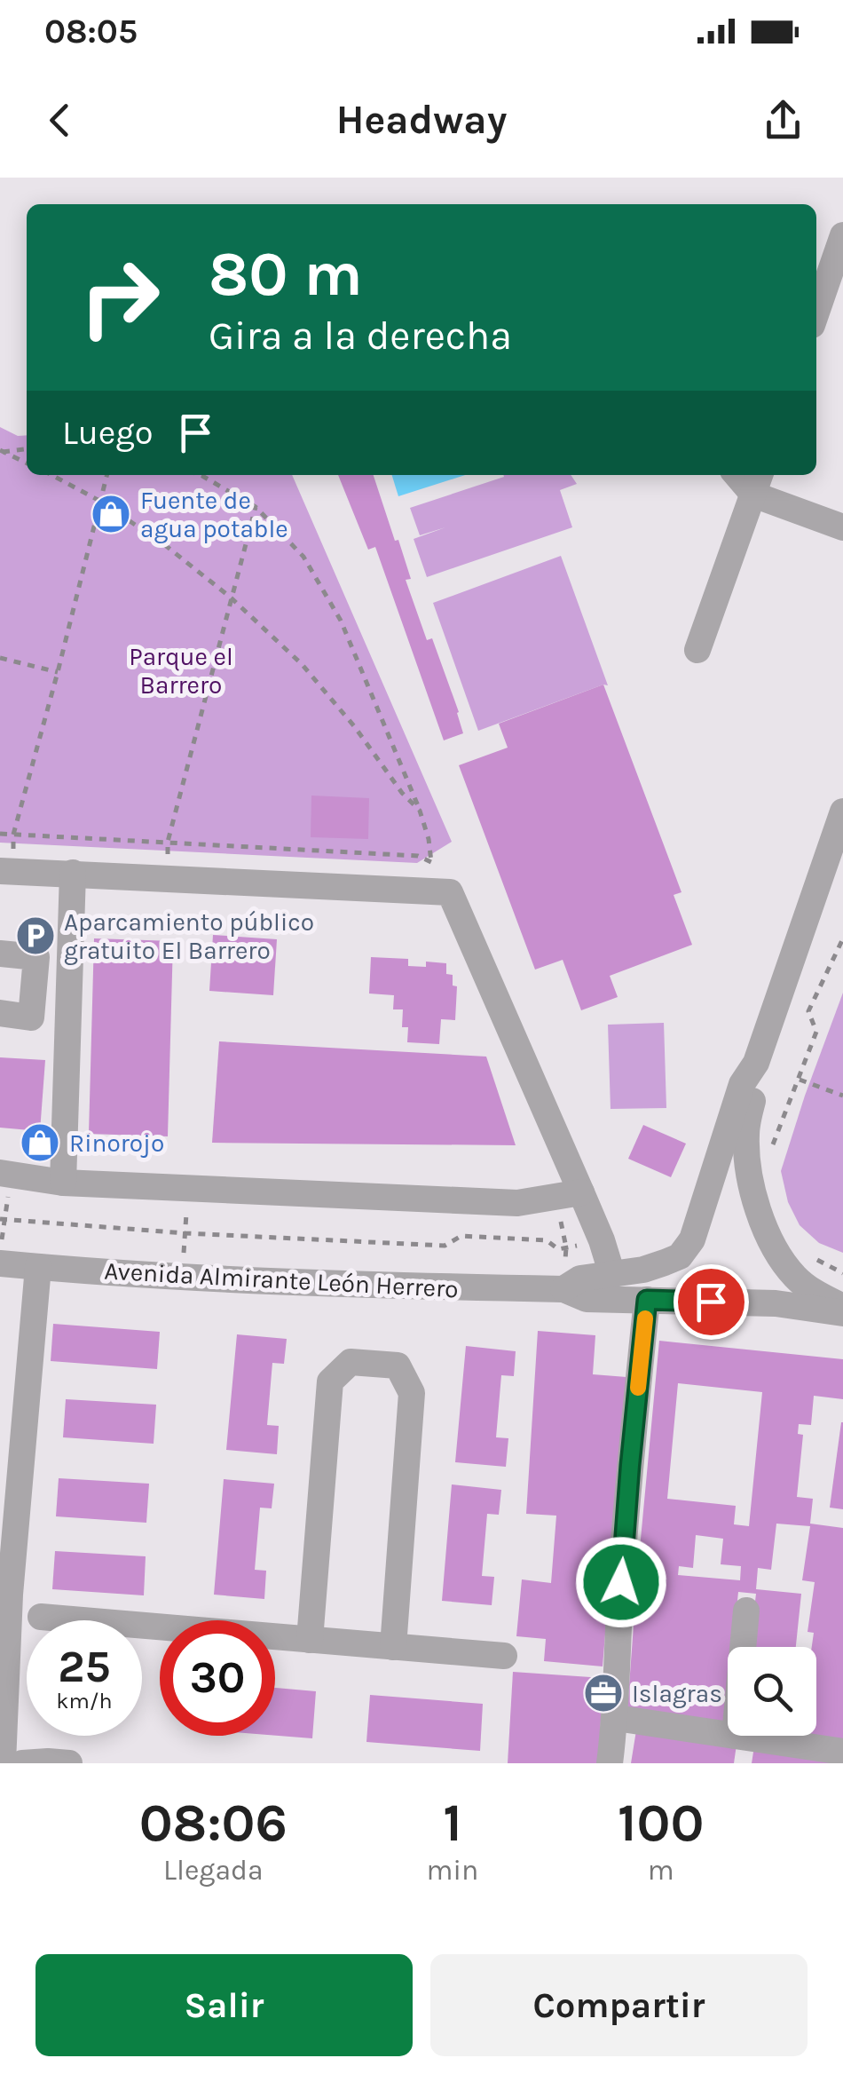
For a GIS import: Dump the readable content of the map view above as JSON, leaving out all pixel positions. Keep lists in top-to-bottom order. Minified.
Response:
{"streets":{"street":["Avenida Almirante León Herrero"]},"parks":["Parque el Barrero"],"places":{"shop":["Fuente de agua potable","Rinorojo"],"parking":["Aparcamiento público gratuito El Barrero"],"office":["Islagras"]},"page":{"status":"08:05","header":"Headway","turn":["80 m","Gira a la derecha"],"then":"Luego","speed":"25 km/h","limit":"30","eta":["08:06","Llegada","1","min","100","m"],"buttons":["Salir","Compartir"]}}
